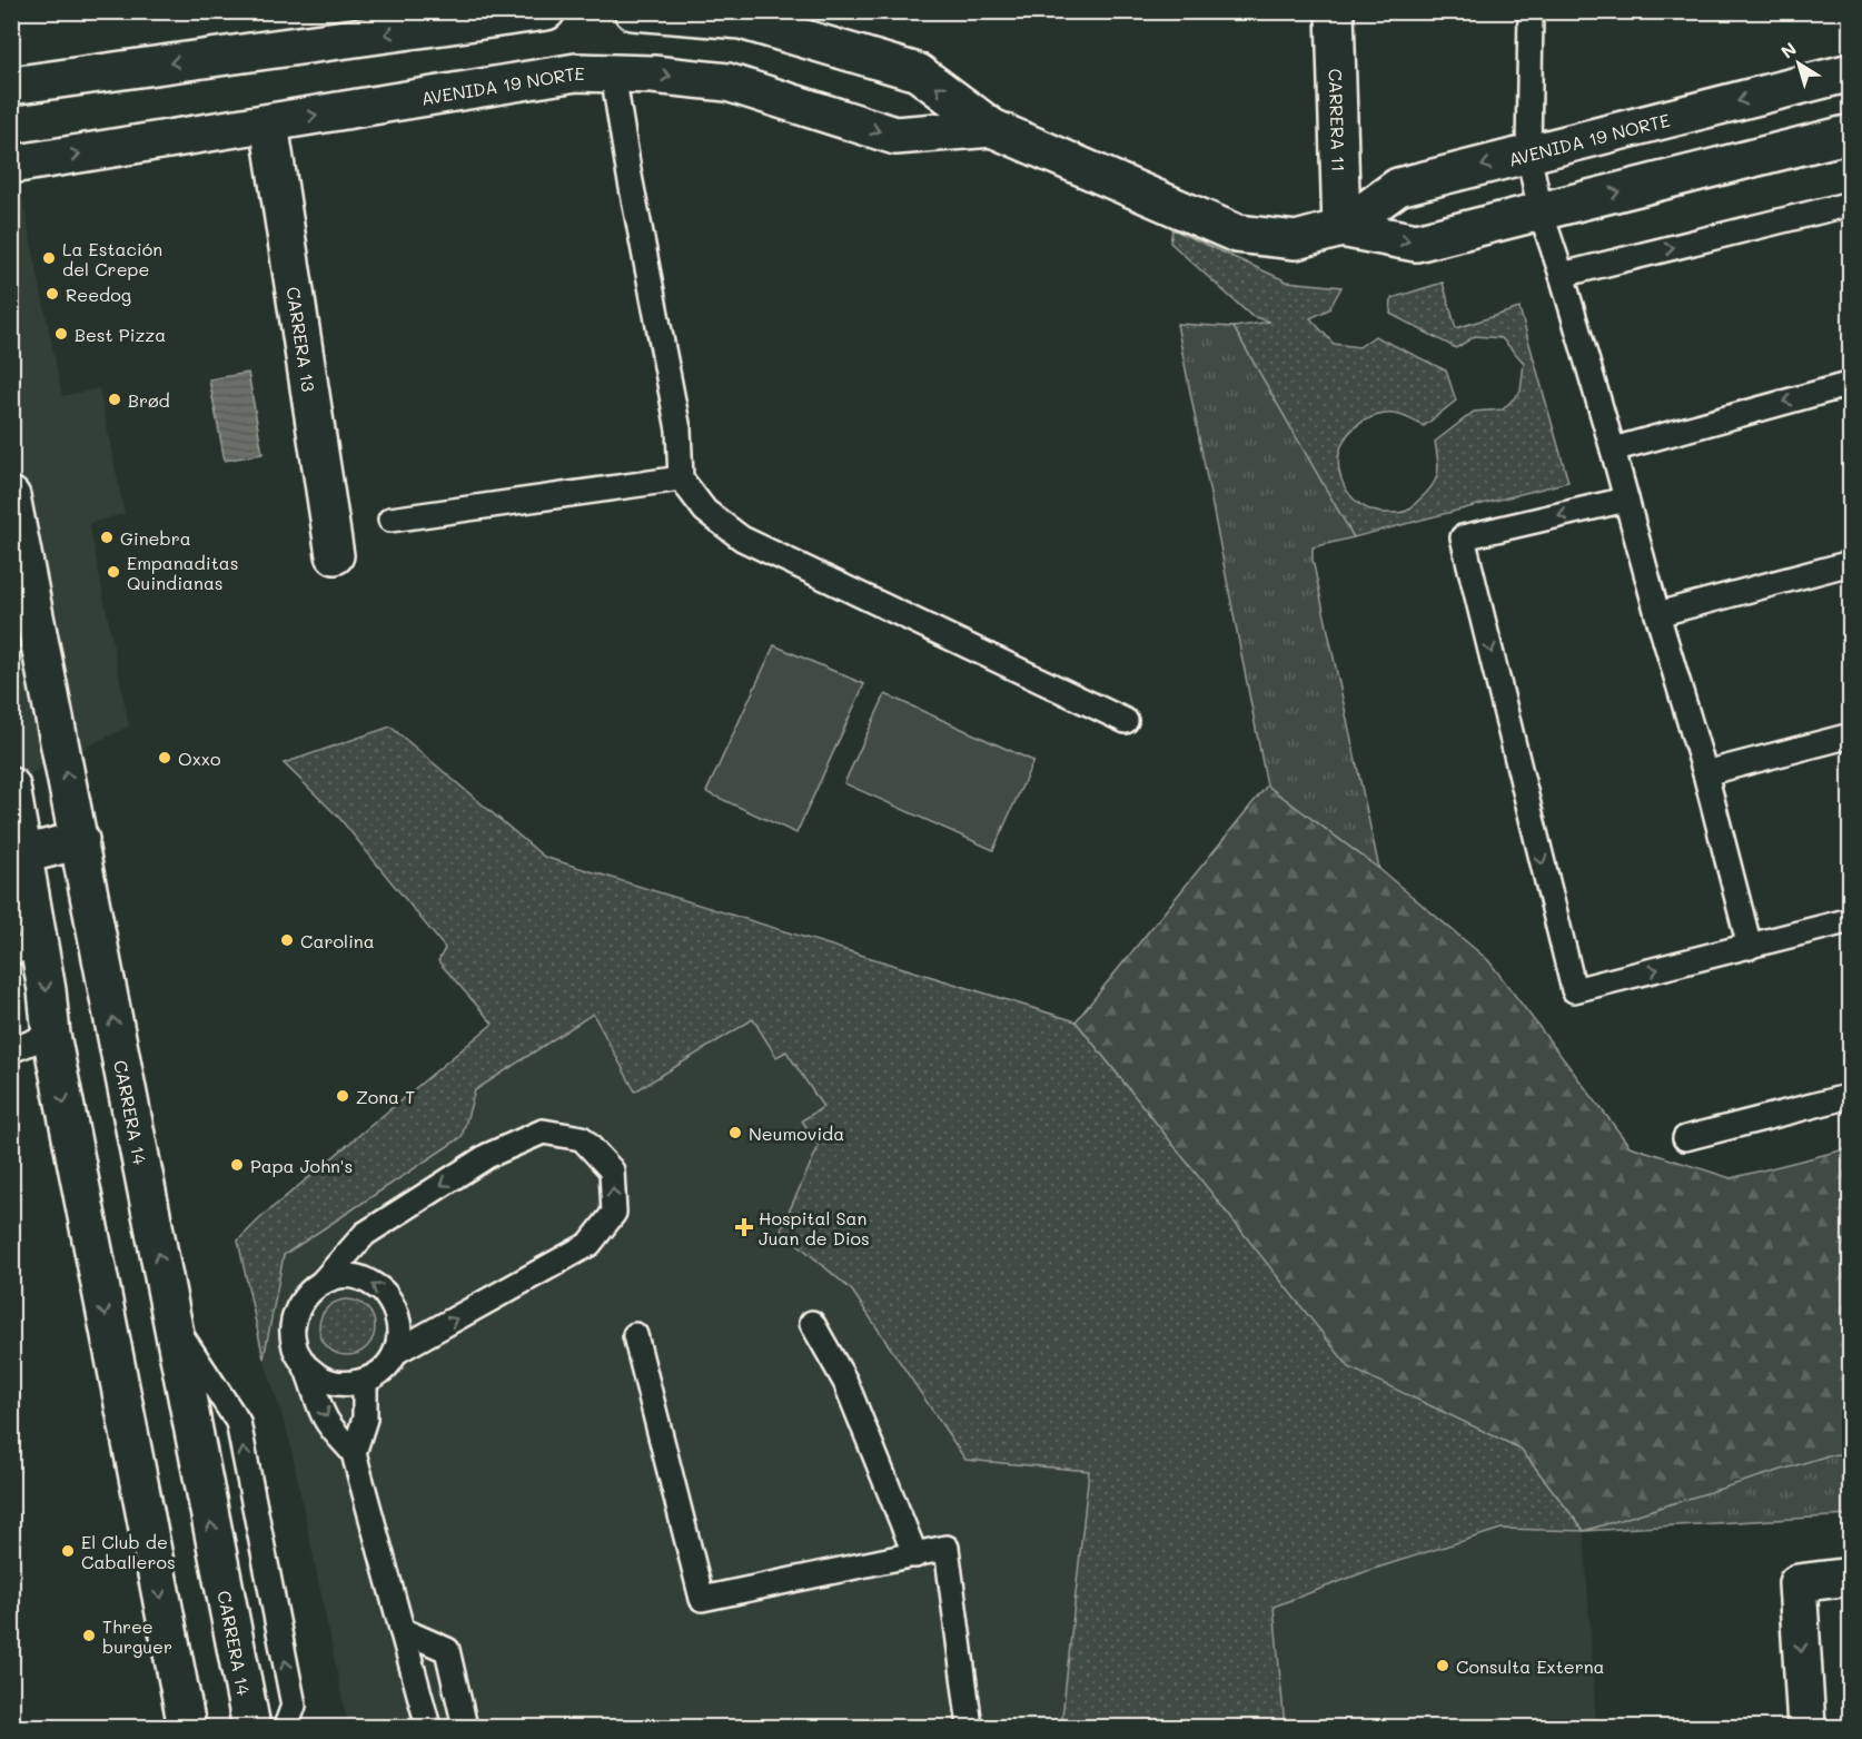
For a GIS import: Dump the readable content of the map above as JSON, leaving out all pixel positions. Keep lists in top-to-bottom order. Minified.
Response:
{"streets":{"street":["AVENIDA 19 NORTE","CARRERA 11","CARRERA 13","CARRERA 14"]},"crossings":[["AVENIDA 19 NORTE","CARRERA 11"],["AVENIDA 19 NORTE","CARRERA 13"]],"places":{"other":["La Estación del Crepe","Reedog","Best Pizza","Brød","Ginebra","Empanaditas Quindianas","Oxxo","Carolina","Zona T","Neumovida","Papa John's","El Club de Caballeros","Three burguer","Consulta Externa"],"health":["Hospital San Juan de Dios"]},"north":"top left"}
